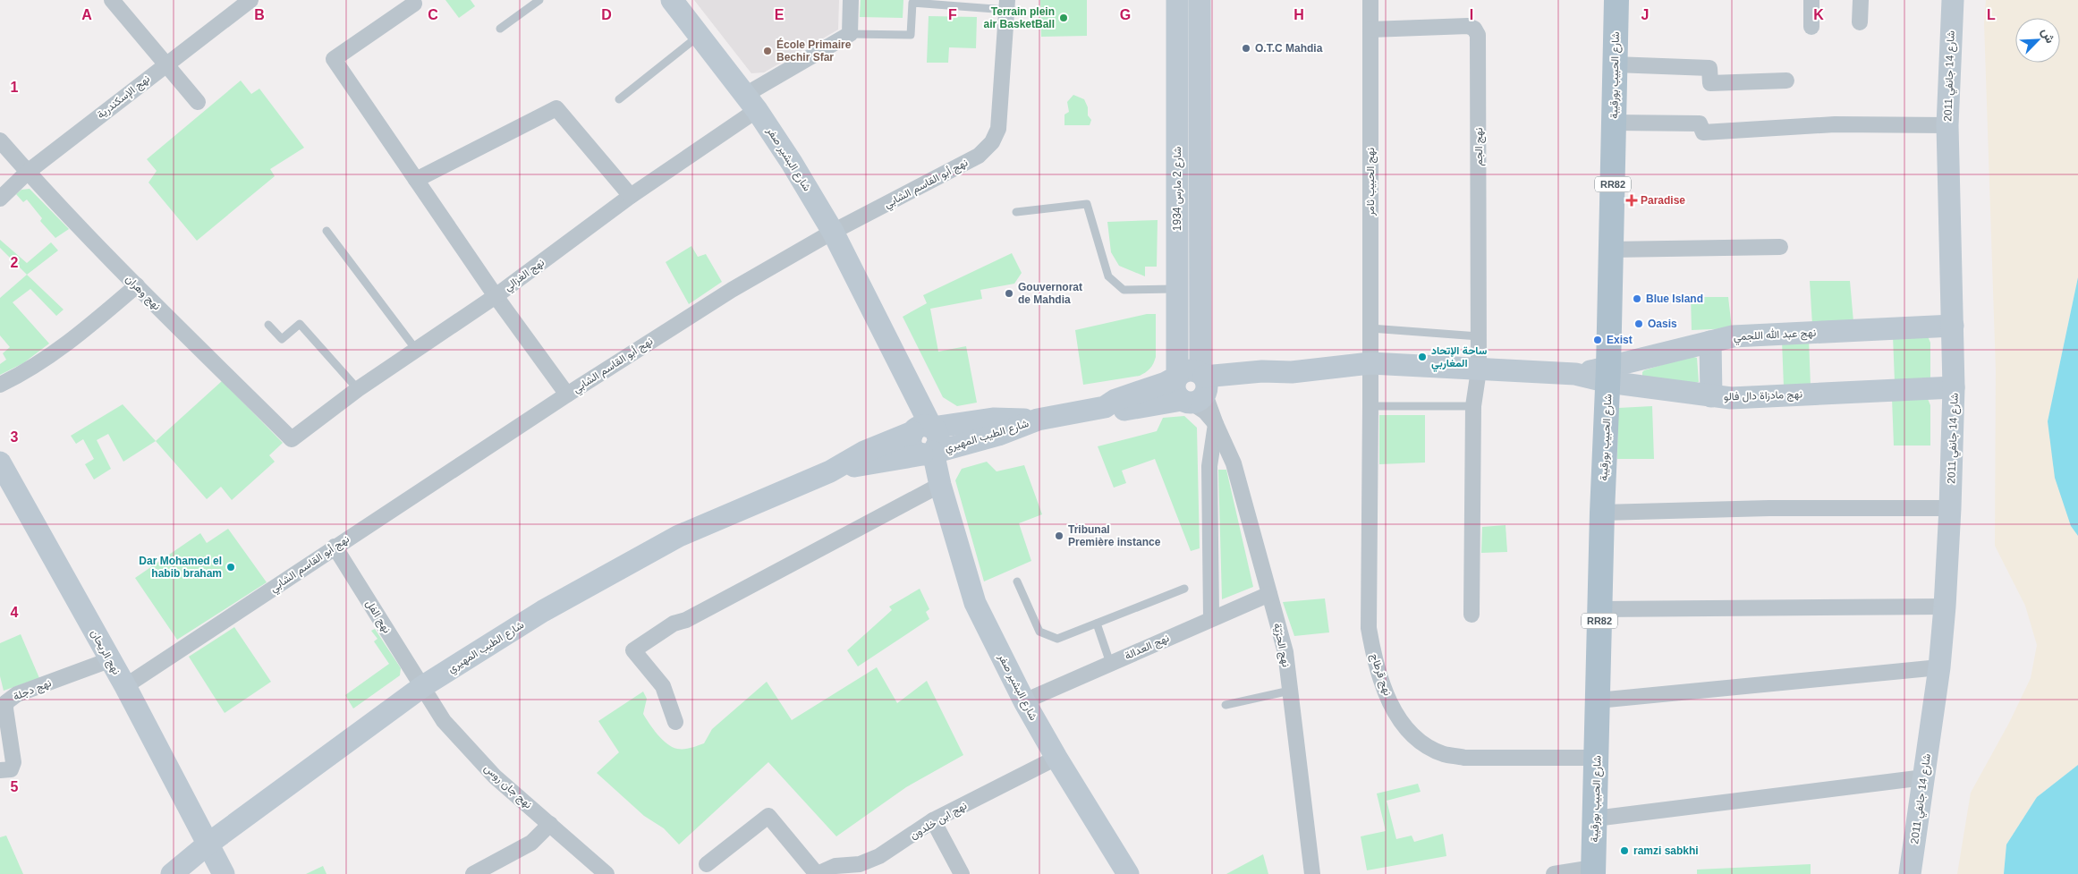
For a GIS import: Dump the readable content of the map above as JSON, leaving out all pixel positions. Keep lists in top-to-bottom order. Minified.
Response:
{"streets":{"main road":["شارع الحبيب بورقيبة","RR82"],"street":["شارع 14 جانفي 2011","نهج الإسكندرية","نهج الجم","شارع البشير صفر","نهج الحبيب ثامر","نهج أبو القاسم الشابي","شارع 2 مارس 1934","نهج الغزالي","نهج وهران","نهج عبد الله اللجمي","نهج مادزاة دال فالو","شارع الطيب المهيري","نهج الفل","نهج الحرّيّة","نهج العدالة","نهج الريحان","نهج قرطاج","نهج دجلة","نهج جان روس","نهج ابن خلدون"]},"crossings":[["شارع الحبيب بورقيبة","نهج عبد الله اللجمي"],["شارع الحبيب بورقيبة","نهج مادزاة دال فالو"],["شارع الحبيب بورقيبة","نهج قرطاج"],["شارع 14 جانفي 2011","نهج عبد الله اللجمي"],["شارع 14 جانفي 2011","نهج مادزاة دال فالو"],["نهج الإسكندرية","نهج وهران"],["نهج الجم","نهج الحبيب ثامر"],["نهج الجم","شارع الطيب المهيري"],["شارع البشير صفر","نهج أبو القاسم الشابي"],["شارع البشير صفر","نهج الغزالي"],["شارع البشير صفر","شارع الطيب المهيري"],["شارع البشير صفر","نهج العدالة"],["شارع البشير صفر","نهج ابن خلدون"],["نهج الحبيب ثامر","شارع الطيب المهيري"],["نهج الحبيب ثامر","نهج قرطاج"],["نهج أبو القاسم الشابي","نهج الفل"],["نهج أبو القاسم الشابي","نهج الريحان"],["شارع 2 مارس 1934","شارع الطيب المهيري"],["نهج الغزالي","نهج وهران"],["نهج عبد الله اللجمي","نهج مادزاة دال فالو"],["نهج عبد الله اللجمي","شارع الطيب المهيري"],["شارع الطيب المهيري","نهج الفل"],["شارع الطيب المهيري","نهج الريحان"],["شارع الطيب المهيري","نهج قرطاج"],["شارع الطيب المهيري","نهج جان روس"],["نهج الفل","نهج جان روس"],["نهج الحرّيّة","نهج العدالة"],["نهج الريحان","نهج دجلة"]],"places":{"other":["Terrain plein air BasketBall","O.T.C Mahdia","École Primaire Bechir Sfar","Gouvernorat de Mahdia","Blue Island","Oasis","Exist","ساحة الإتحاد المغاربي","Tribunal Première instance","Dar Mohamed el habib braham","ramzi sabkhi"],"health":["Paradise"]},"north":"top right","grid":{"columns":["A","B","C","D","E","F","G","H","I","J","K","L"],"rows":["1","2","3","4","5"]}}
